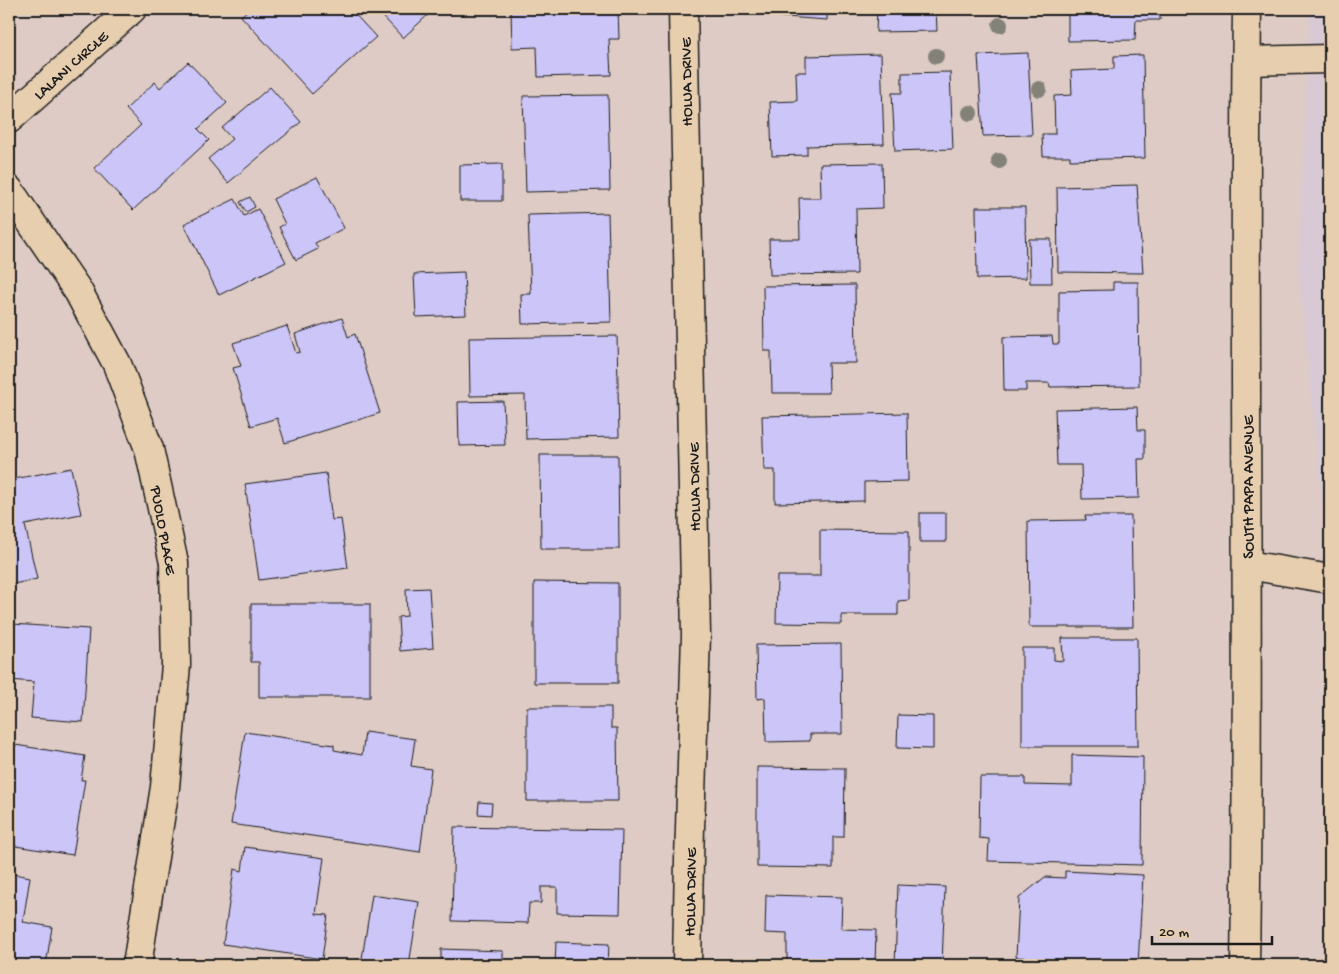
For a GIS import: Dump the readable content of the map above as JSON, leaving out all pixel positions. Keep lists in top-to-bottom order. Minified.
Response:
{"streets":{"street":["LALANI CIRCLE","HOLUA DRIVE","SOUTH PAPA AVENUE","PUOLO PLACE"]},"scale_bar":"20 m"}
